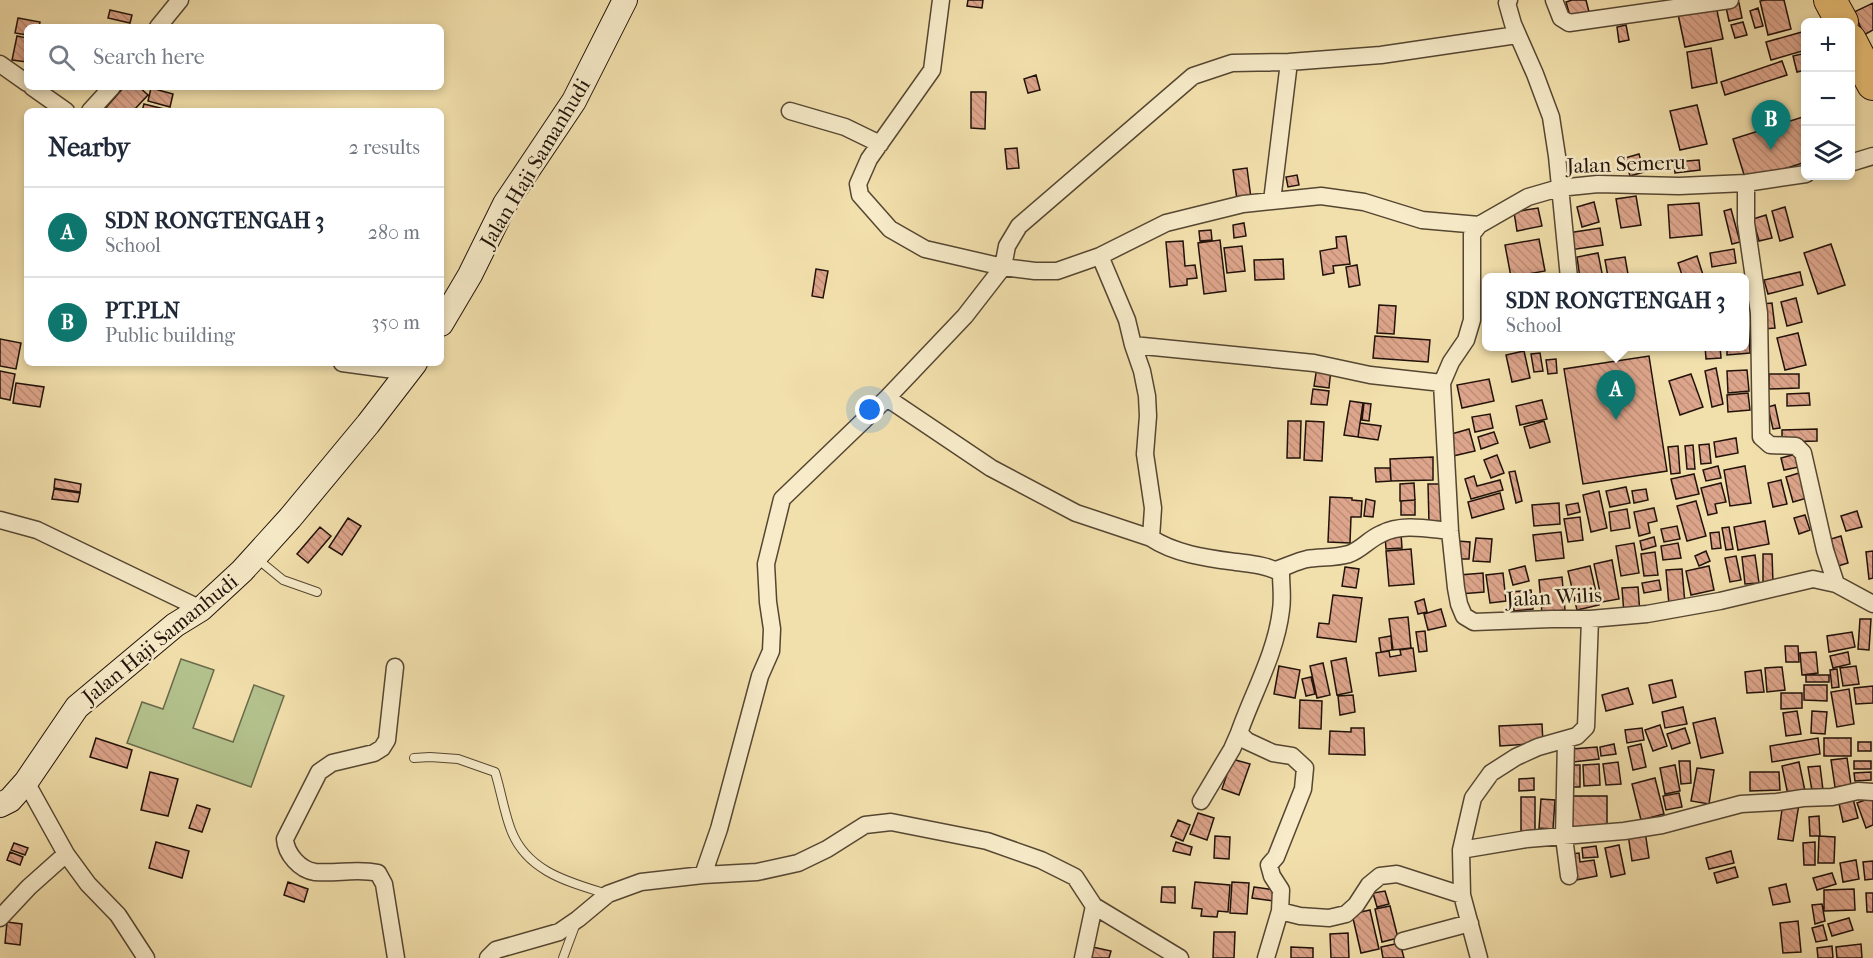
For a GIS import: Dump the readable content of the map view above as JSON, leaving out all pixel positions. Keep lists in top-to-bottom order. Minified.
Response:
{"streets":{"street":["Jalan Haji Samanhudi","Jalan Semeru","Jalan Wilis"]},"page":{"map_buttons":["+","−"],"search":"Search here","pins":["B","A"],"heading":["Nearby","2 results"],"list":[{"mark":"A","name":"SDN RONGTENGAH 3","note":"School","value":"280 m"},{"mark":"B","name":"PT.PLN","note":"Public building","value":"350 m"}],"popup":["SDN RONGTENGAH 3","School"]}}
